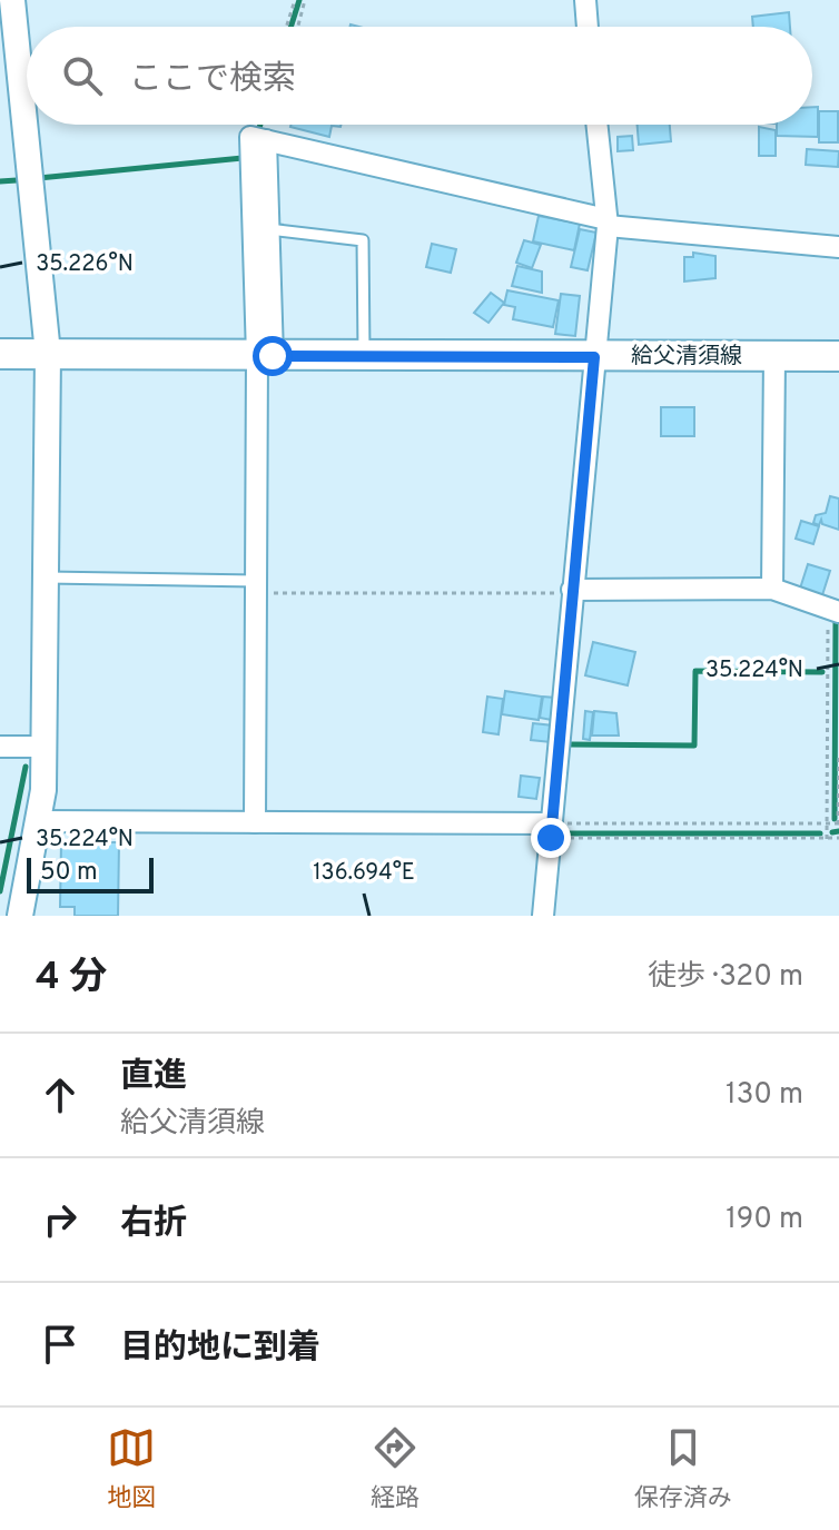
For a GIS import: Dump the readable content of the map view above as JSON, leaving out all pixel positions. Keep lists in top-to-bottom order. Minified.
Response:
{"streets":{"main road":["給父清須線"]},"scale_bar":"50 m","page":{"search":"ここで検索","scale":"50 m","heading":["4 分","徒歩 · 320 m"],"list":[["直進","給父清須線","130 m"],["右折","190 m"],"目的地に到着"],"nav":["地図","経路","保存済み"]},"coordinates":["35.226°N","35.224°N","136.694°E"]}
